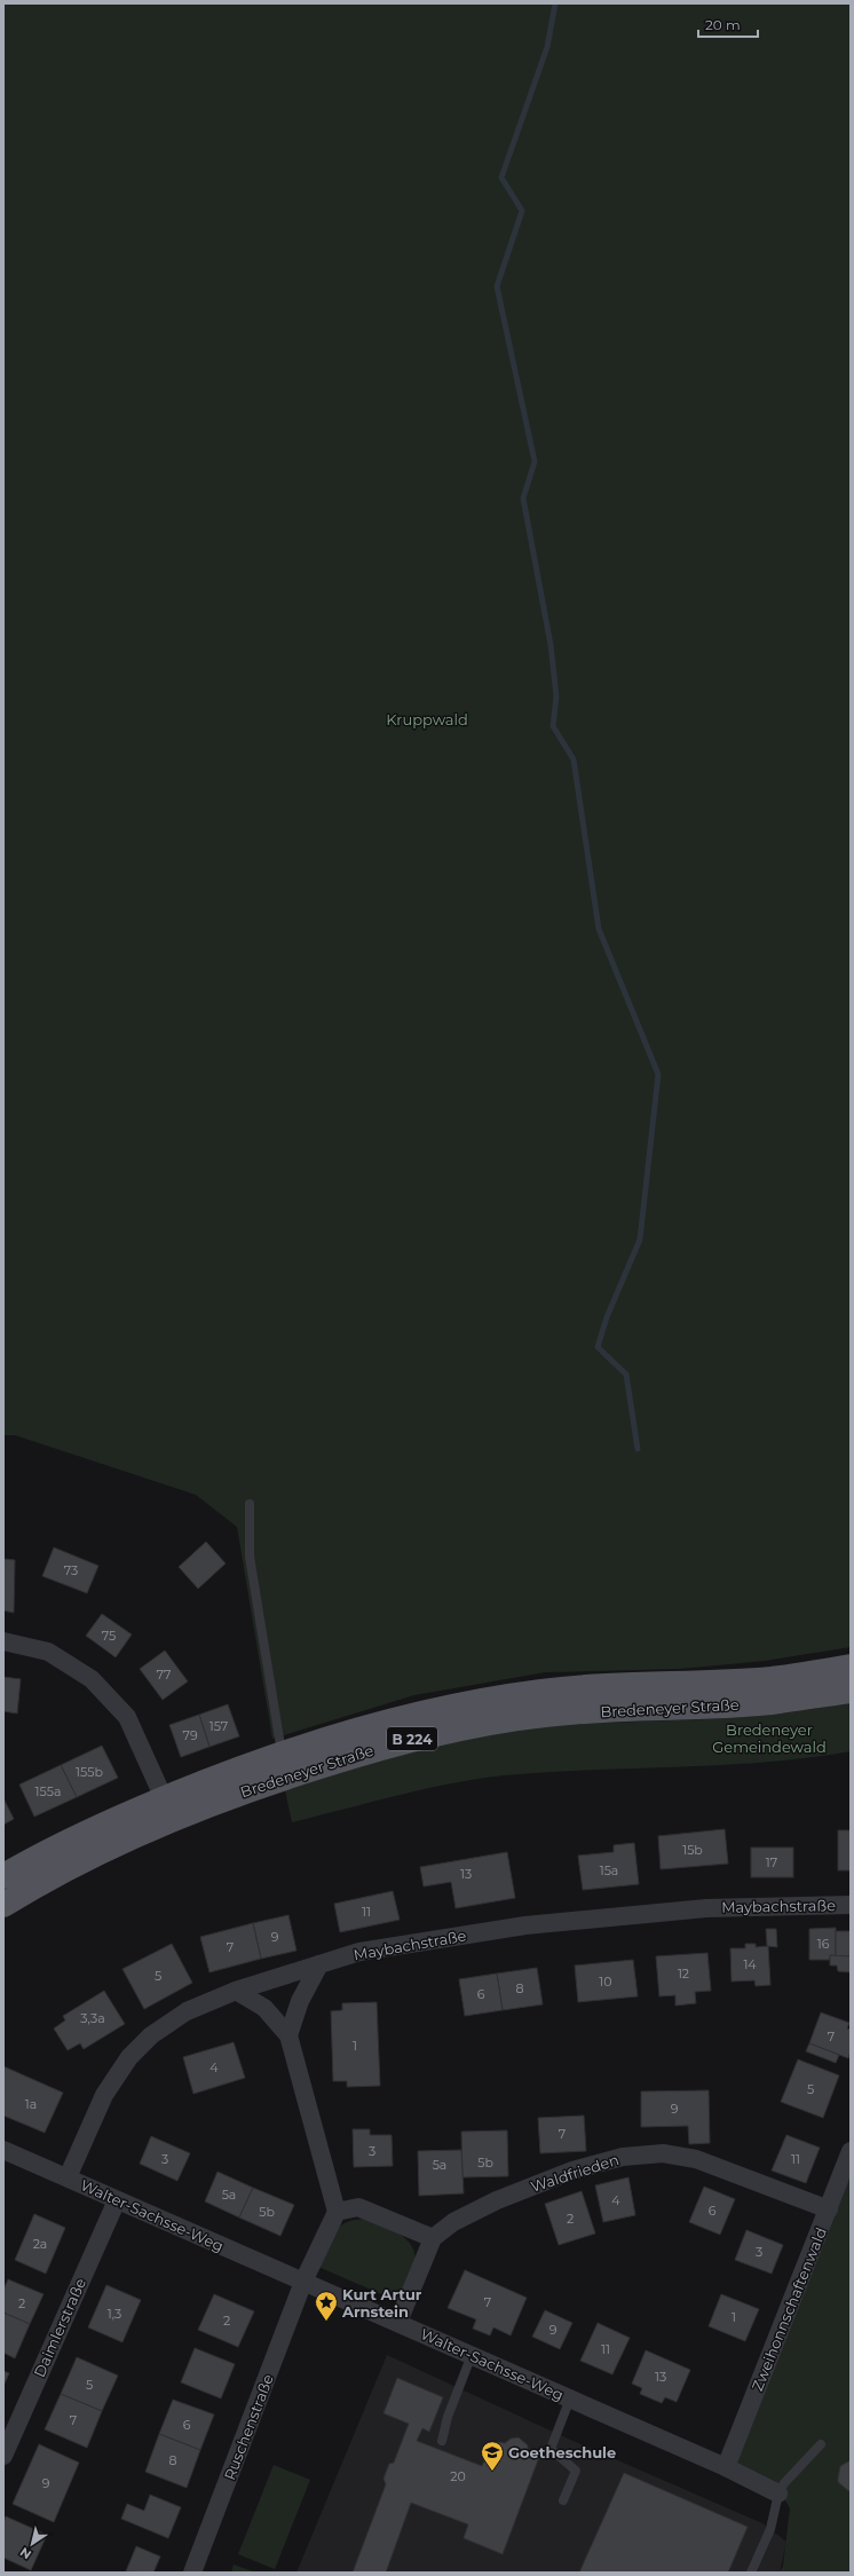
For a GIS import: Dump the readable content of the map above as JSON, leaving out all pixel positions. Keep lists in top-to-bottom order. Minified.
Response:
{"streets":{"main road":["Bredeneyer Straße","B 224"],"street":["Maybachstraße","Waldfrieden","Walter-Sachsse-Weg","Zweihonnschaftenwald","Daimlerstraße","Ruschenstraße"]},"crossings":[["Maybachstraße","Walter-Sachsse-Weg"],["Waldfrieden","Walter-Sachsse-Weg"],["Waldfrieden","Zweihonnschaftenwald"],["Walter-Sachsse-Weg","Zweihonnschaftenwald"],["Walter-Sachsse-Weg","Daimlerstraße"],["Walter-Sachsse-Weg","Ruschenstraße"]],"parks":["Kruppwald","Bredeneyer Gemeindewald"],"places":{"place":["Kurt Artur Arnstein"],"school or university":["Goetheschule"]},"house_numbers":["73","75","77","157","79","155b","155a","15b","17","15a","13","11","9","16","7","14","12","5","10","8","6","3,3a","7","1","4","5","1a","9","7","3","3","11","5b","5a","5a","4","6","5b","2","2a","3","7","2","1,3","1","2","9","11","13","5","7","6","8","20","9"],"scale_bar":"20 m","north":"bottom left"}
